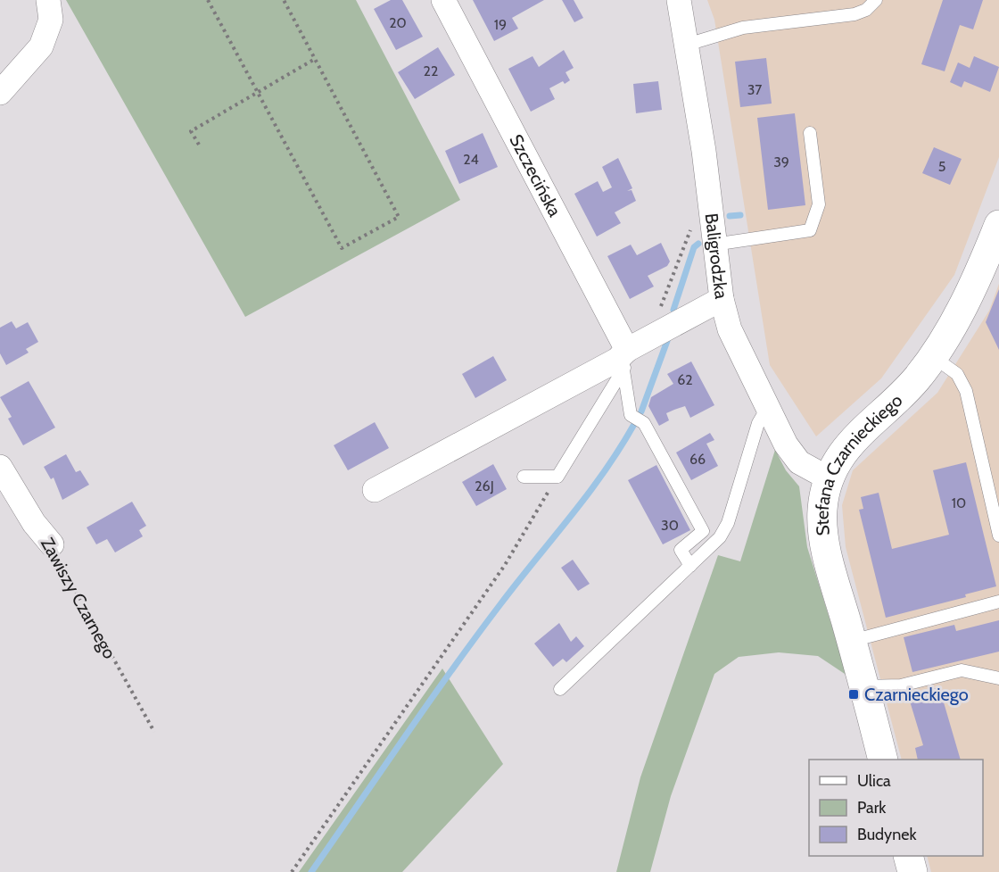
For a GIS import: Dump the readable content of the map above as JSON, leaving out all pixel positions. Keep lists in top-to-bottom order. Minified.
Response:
{"streets":{"street":["Szczecińska","Baligrodzka","Stefana Czarnieckiego","Zawiszy Czarnego"]},"crossings":[["Baligrodzka","Stefana Czarnieckiego"]],"places":{"transit":["Czarnieckiego"]},"house_numbers":["20","19","22","37","24","39","5","62","66","26J","10","30"],"legend":["Ulica","Park","Budynek"]}
